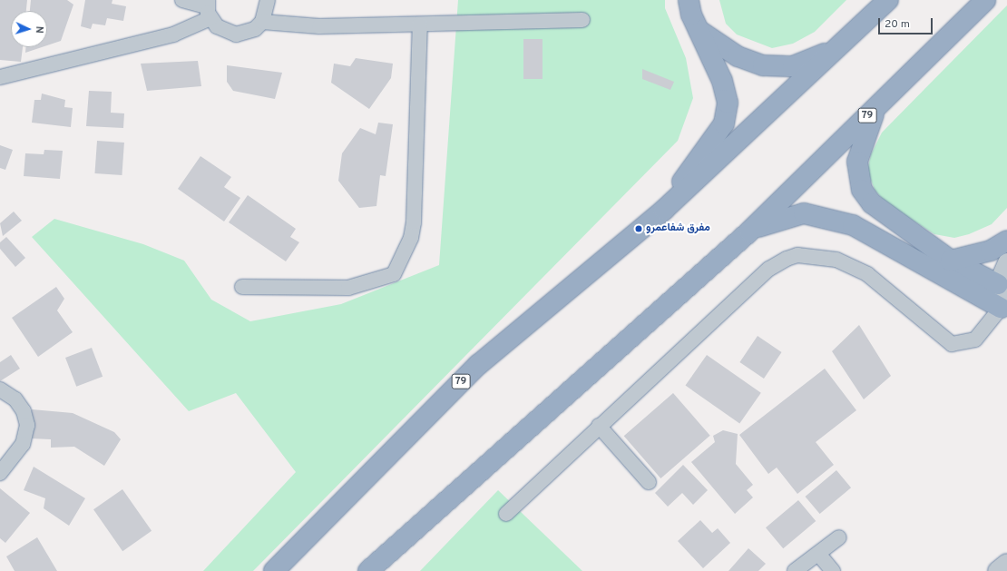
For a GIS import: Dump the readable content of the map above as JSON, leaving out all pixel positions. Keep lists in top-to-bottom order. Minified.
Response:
{"streets":{"highway":["79"]},"places":["مفرق شفاعمرو"],"scale_bar":"20 m","north":"right"}
